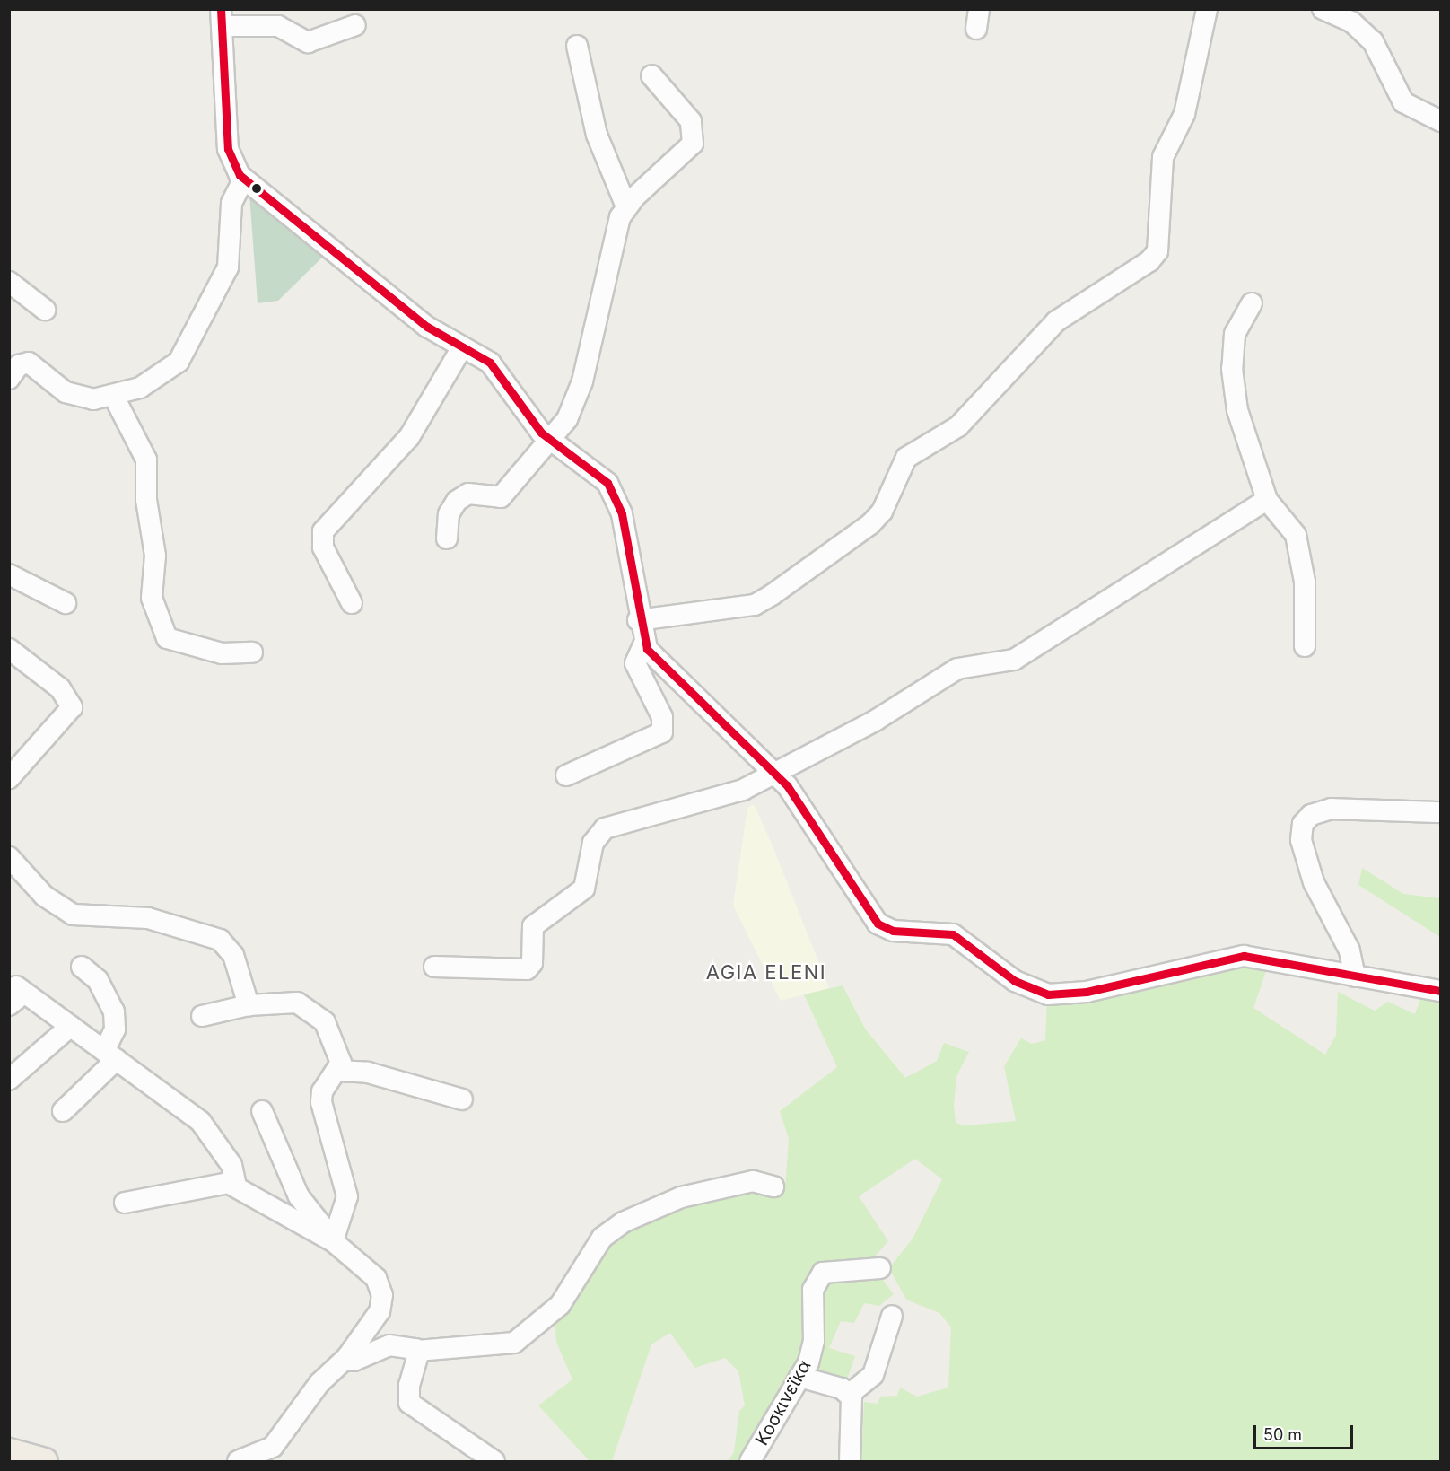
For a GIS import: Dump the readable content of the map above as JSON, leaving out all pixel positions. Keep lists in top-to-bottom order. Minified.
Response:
{"streets":{"street":["Κοσκινεϊκα"]},"districts":["AGIA ELENI"],"scale_bar":"50 m"}
